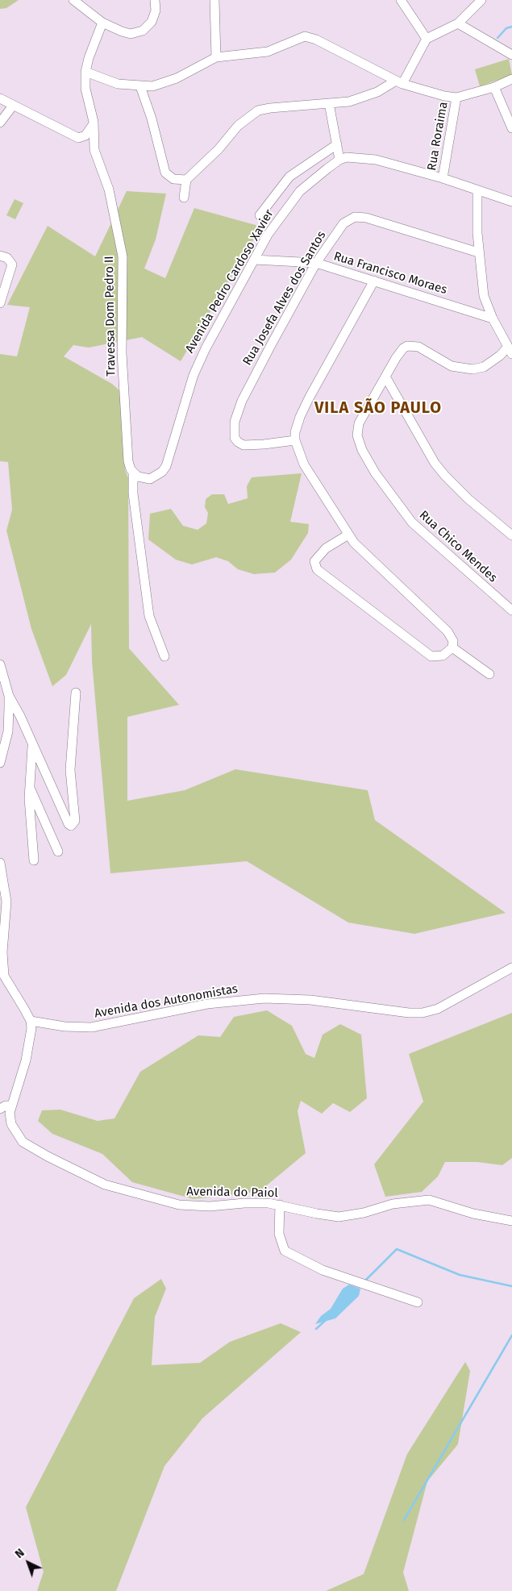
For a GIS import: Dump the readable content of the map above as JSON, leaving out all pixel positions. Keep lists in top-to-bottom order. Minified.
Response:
{"streets":{"street":["Rua Roraima","Rua Francisco Moraes","Avenida Pedro Cardoso Xavier","Rua Josefa Alves dos Santos","Travessa Dom Pedro II","Rua Chico Mendes","Avenida dos Autonomistas","Avenida do Paiol"]},"crossings":[["Rua Francisco Moraes","Avenida Pedro Cardoso Xavier"],["Rua Francisco Moraes","Rua Josefa Alves dos Santos"],["Avenida Pedro Cardoso Xavier","Travessa Dom Pedro II"]],"districts":["VILA SÃO PAULO"],"north":"top left"}
